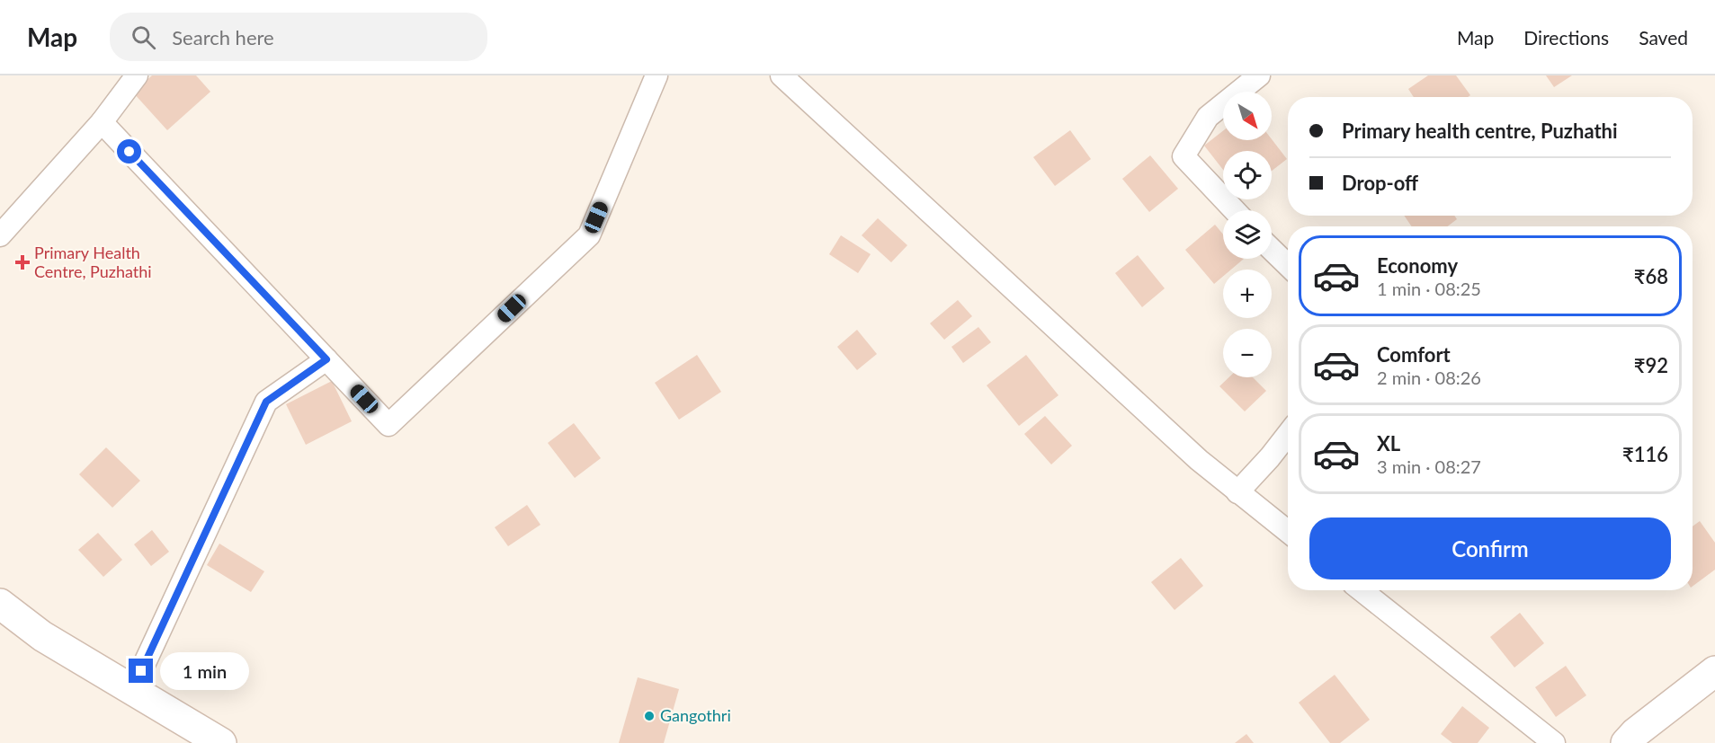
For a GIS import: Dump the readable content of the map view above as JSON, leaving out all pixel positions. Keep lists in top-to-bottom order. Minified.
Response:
{"places":{"health":["Primary Health Centre, Puzhathi"],"other":["Gangothri"]},"north":"bottom right","page":{"header":"Map","search":"Search here","nav":["Map","Directions","Saved"],"map_buttons":["+","−"],"banner":["Primary health centre, Puzhathi","Drop-off"],"list":[{"name":"Economy","note":"1 min · 08:25","value":"₹68"},{"name":"Comfort","note":"2 min · 08:26","value":"₹92"},{"name":"XL","note":"3 min · 08:27","value":"₹116"}],"buttons":"Confirm","bubble":"1 min"}}
